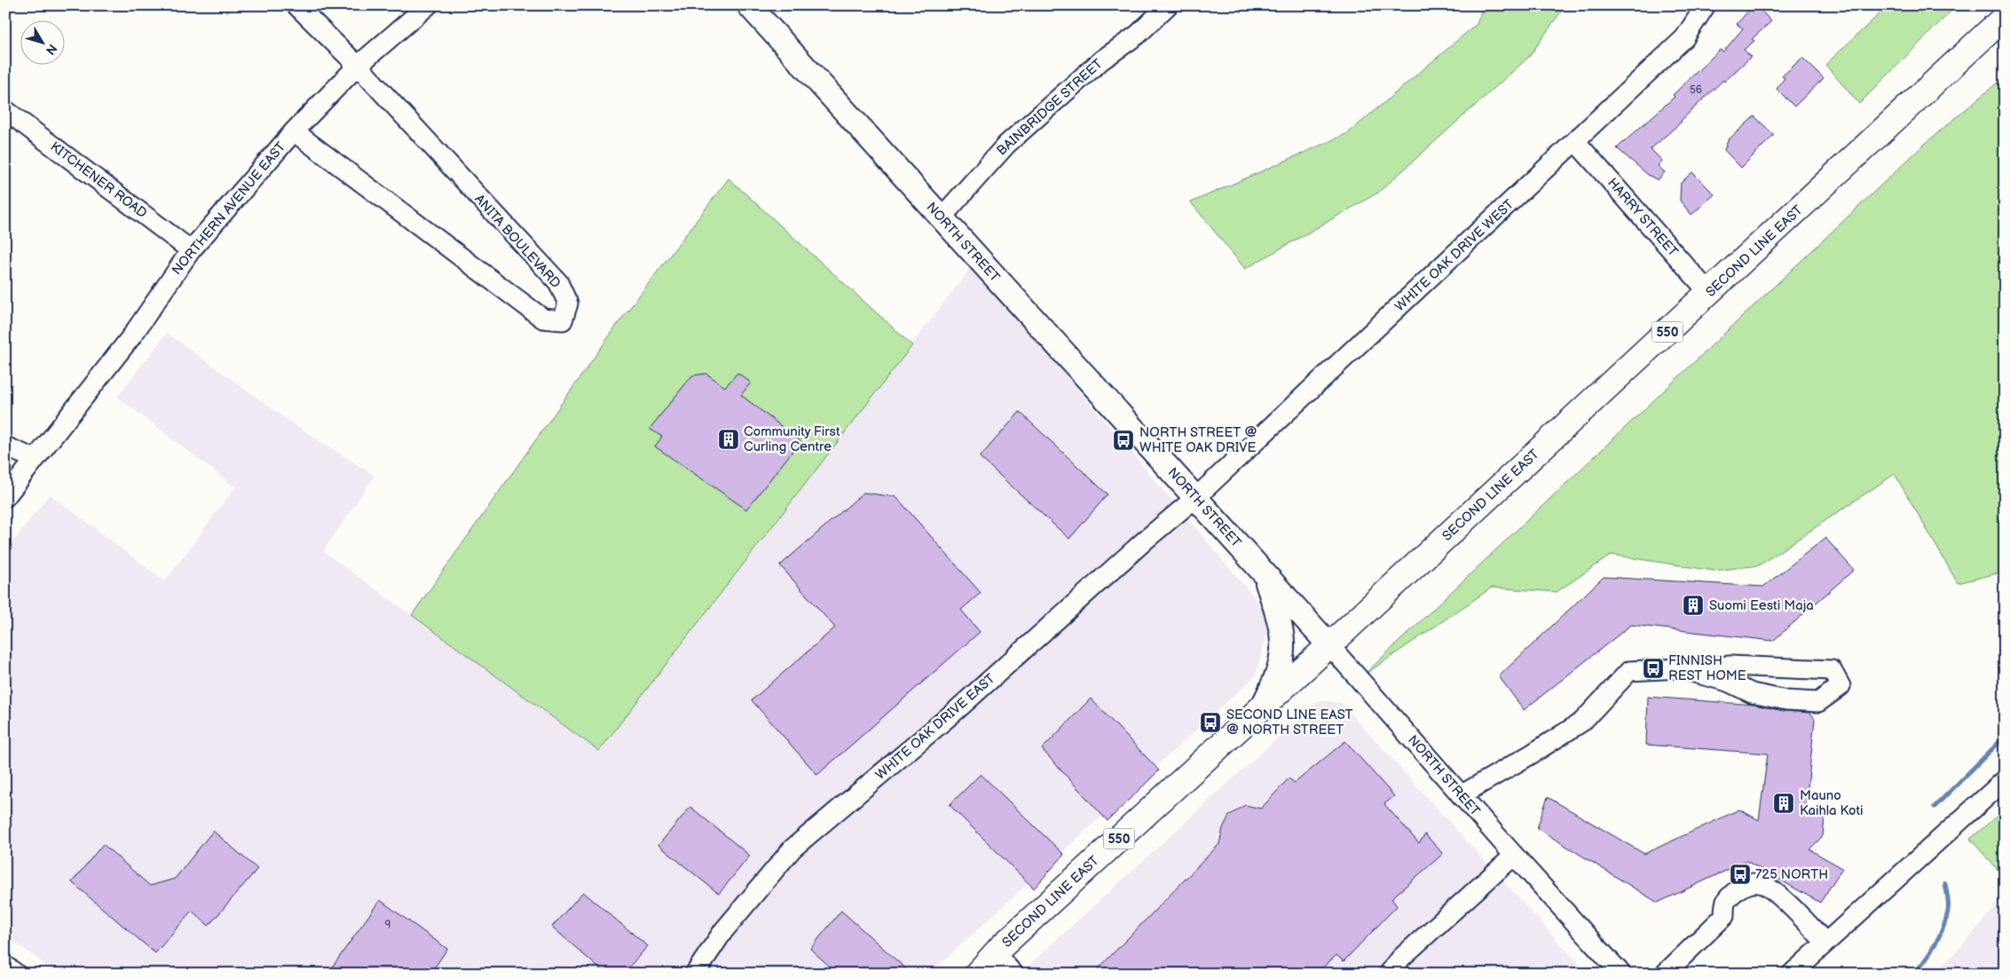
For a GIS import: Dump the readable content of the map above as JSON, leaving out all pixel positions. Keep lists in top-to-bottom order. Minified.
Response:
{"streets":{"highway":["SECOND LINE EAST","550"],"main road":["NORTH STREET"],"street":["BAINBRIDGE STREET","KITCHENER ROAD","NORTHERN AVENUE EAST","HARRY STREET","ANITA BOULEVARD","WHITE OAK DRIVE WEST","WHITE OAK DRIVE EAST"]},"crossings":[["BAINBRIDGE STREET","NORTH STREET"],["KITCHENER ROAD","NORTHERN AVENUE EAST"],["NORTHERN AVENUE EAST","ANITA BOULEVARD"],["HARRY STREET","SECOND LINE EAST"],["HARRY STREET","WHITE OAK DRIVE WEST"],["NORTH STREET","SECOND LINE EAST"],["NORTH STREET","WHITE OAK DRIVE WEST"],["NORTH STREET","WHITE OAK DRIVE EAST"],["WHITE OAK DRIVE WEST","WHITE OAK DRIVE EAST"]],"places":{"building":["Community First Curling Centre","Suomi Eesti Maja","Mauno Kaihla Koti"],"bus stop":["NORTH STREET @ WHITE OAK DRIVE","FINNISH REST HOME","SECOND LINE EAST @ NORTH STREET","725 NORTH"]},"house_numbers":["56","9"],"north":"bottom right"}
